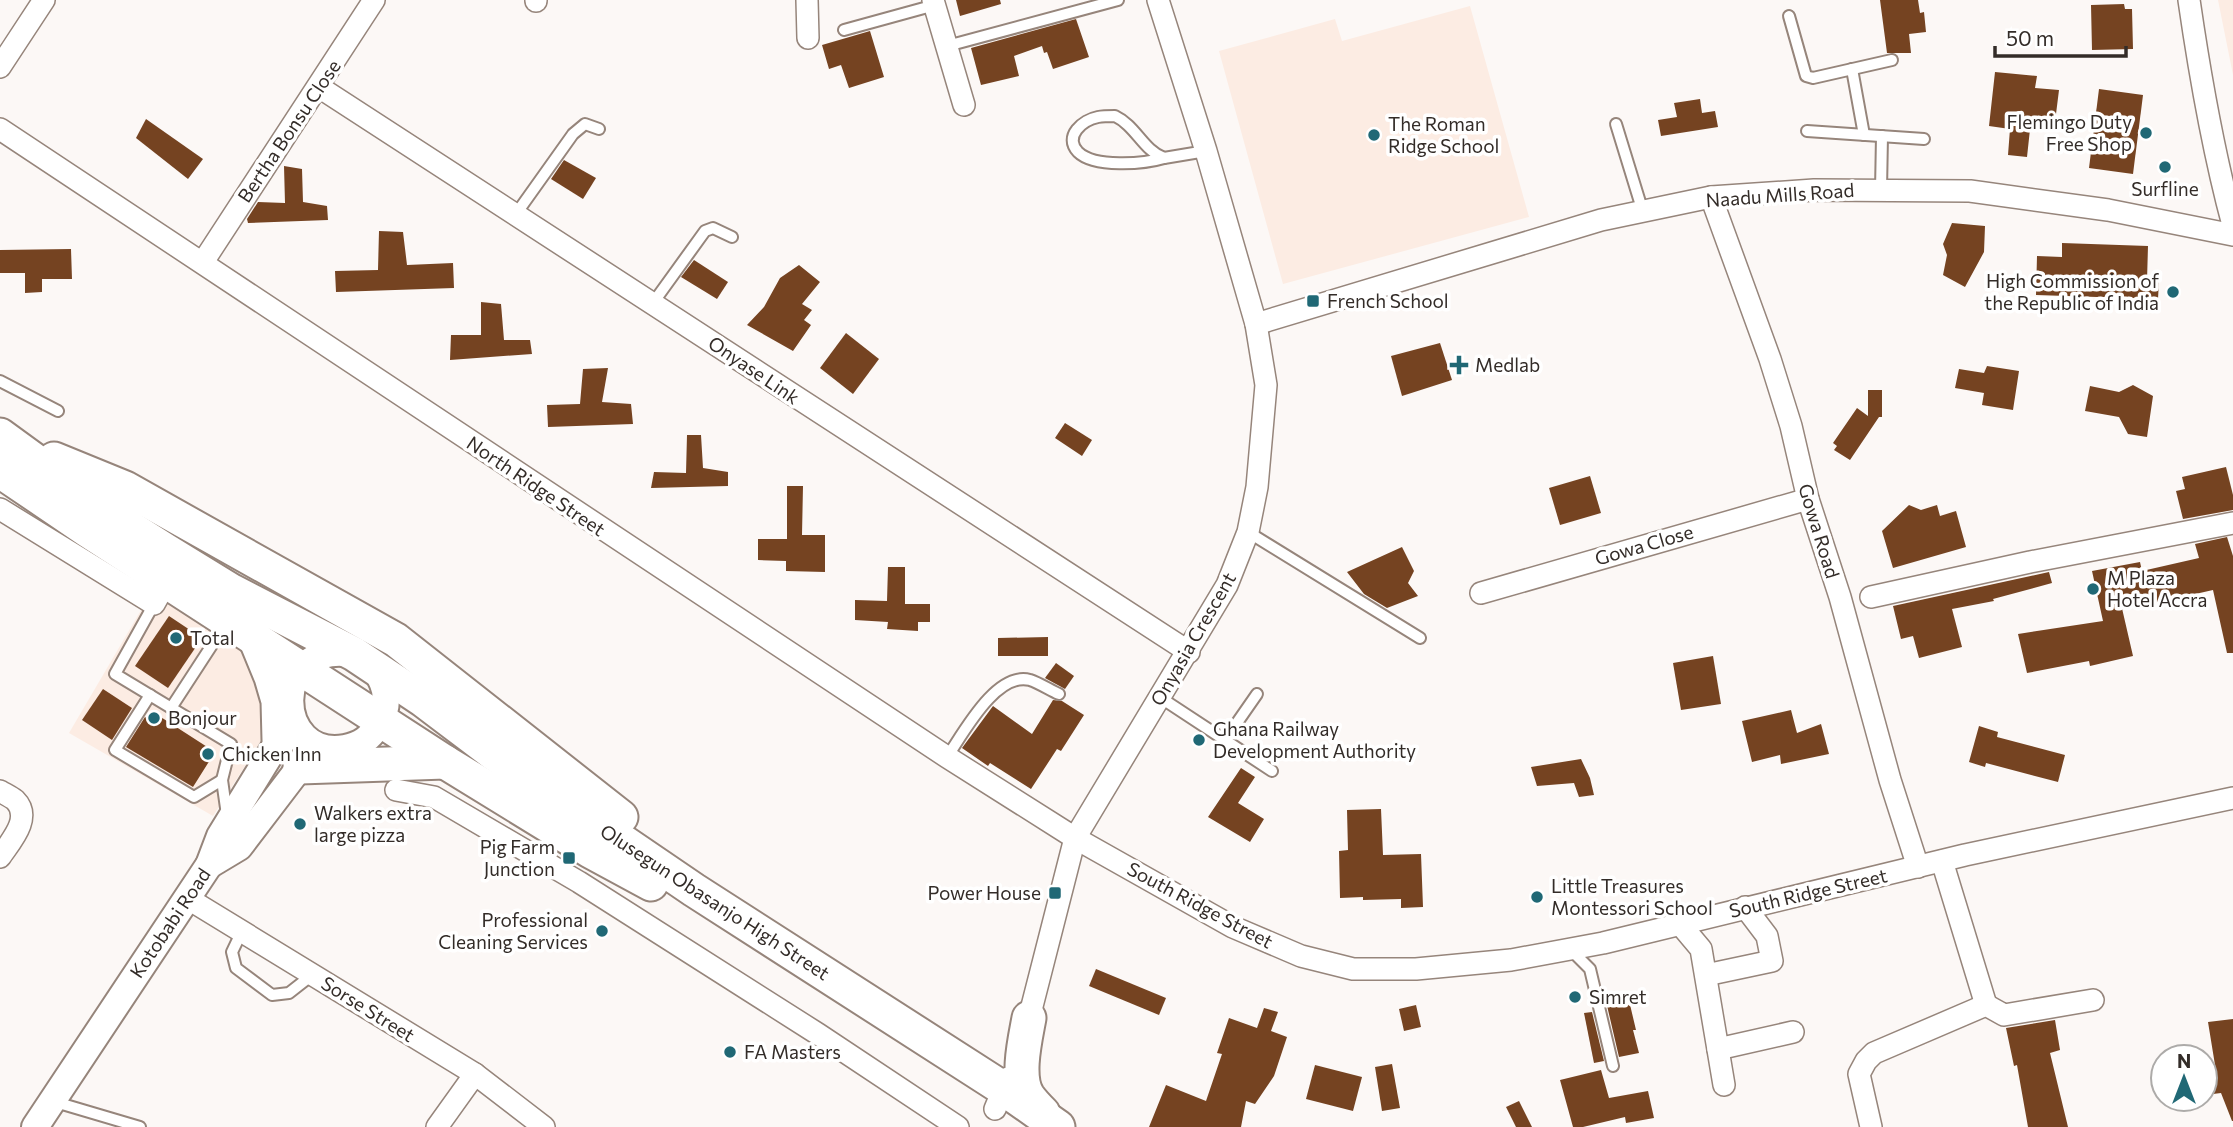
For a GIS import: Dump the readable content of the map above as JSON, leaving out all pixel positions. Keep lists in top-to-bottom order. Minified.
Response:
{"streets":{"main road":["Olusegun Obasanjo High Street"],"street":["Bertha Bonsu Close","Naadu Mills Road","Onyase Link","North Ridge Street","Gowa Road","Gowa Close","Onyasia Crescent","South Ridge Street","Kotobabi Road","Sorse Street"]},"crossings":[["Bertha Bonsu Close","Onyase Link"],["Bertha Bonsu Close","North Ridge Street"],["Naadu Mills Road","Gowa Road"],["Naadu Mills Road","Onyasia Crescent"],["Onyase Link","Onyasia Crescent"],["North Ridge Street","Onyasia Crescent"],["North Ridge Street","South Ridge Street"],["Gowa Road","Gowa Close"],["Gowa Road","South Ridge Street"],["Onyasia Crescent","South Ridge Street"],["Onyasia Crescent","Olusegun Obasanjo High Street"],["Kotobabi Road","Sorse Street"]],"places":{"other":["Flemingo Duty Free Shop","The Roman Ridge School","Surfline","High Commission of the Republic of India","M Plaza Hotel Accra","Total","Bonjour","Ghana Railway Development Authority","Chicken Inn","Walkers extra large pizza","Little Treasures Montessori School","Professional Cleaning Services","Simret","FA Masters"],"transit":["French School","Pig Farm Junction","Power House"],"health":["Medlab"]},"scale_bar":"50 m","north":"top"}
